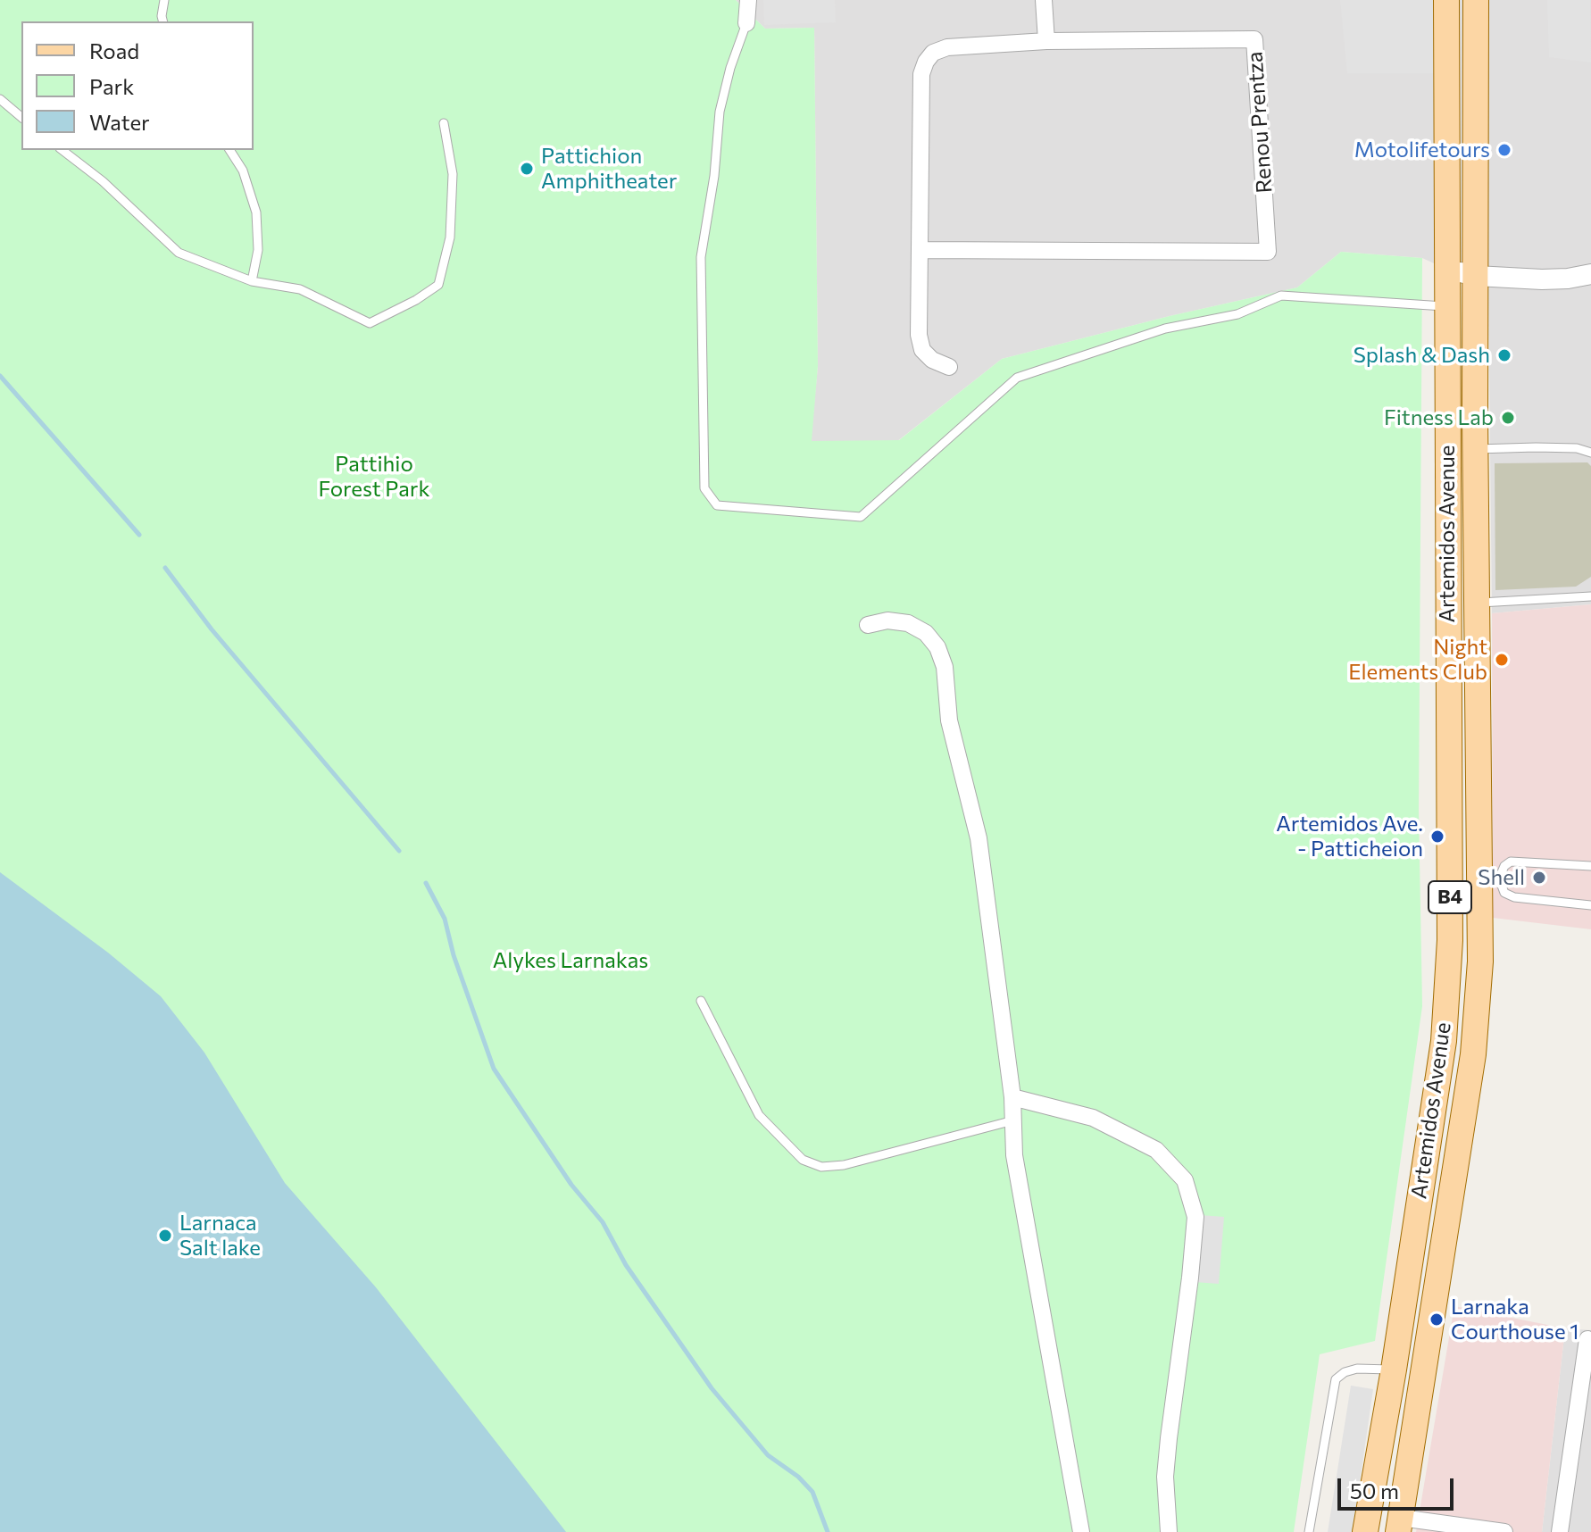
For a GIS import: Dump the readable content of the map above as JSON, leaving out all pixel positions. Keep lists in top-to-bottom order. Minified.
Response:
{"streets":{"main road":["Artemidos Avenue","B4"],"street":["Renou Prentza"]},"parks":["Pattihio Forest Park","Alykes Larnakas"],"places":["Motolifetours","Pattichion Amphitheater","Splash & Dash","Fitness Lab","Night Elements Club","Artemidos Ave. - Patticheion","Shell","Larnaca Salt lake","Larnaka Courthouse 1"],"legend":["Road","Park","Water"],"scale_bar":"50 m"}
